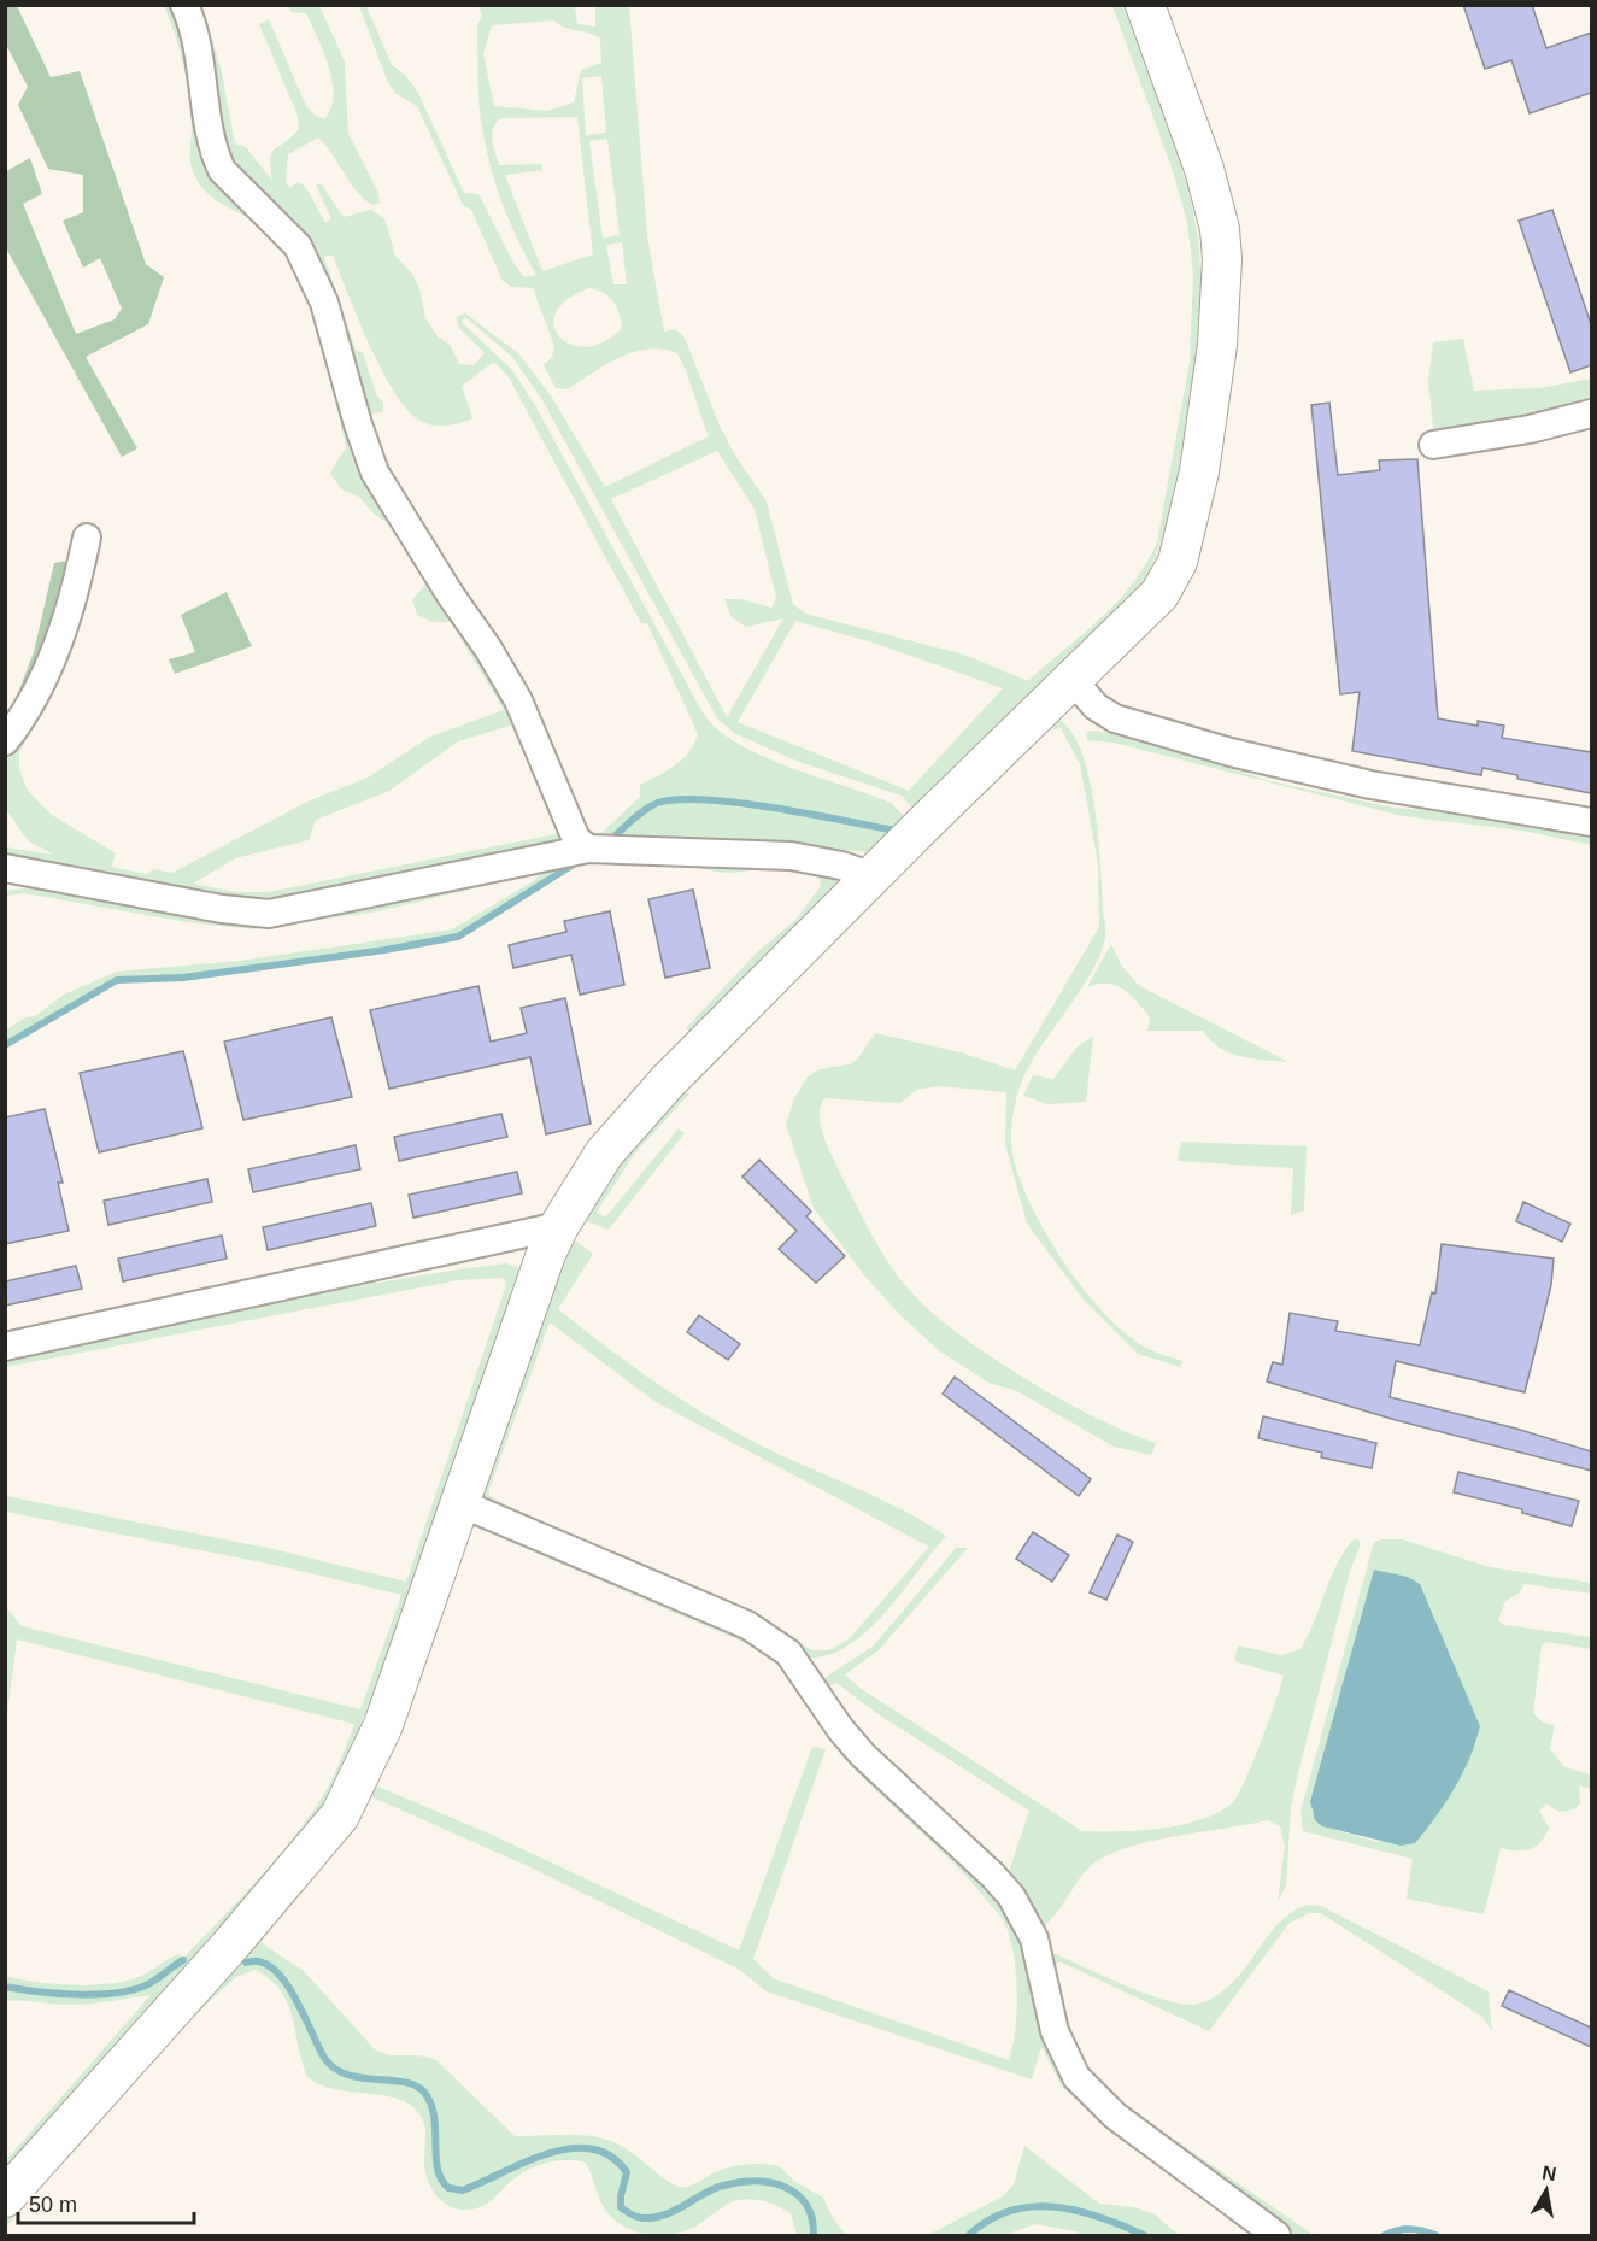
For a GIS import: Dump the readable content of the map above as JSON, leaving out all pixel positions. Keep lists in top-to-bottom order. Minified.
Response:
{"scale_bar":"50 m","north":"top"}
